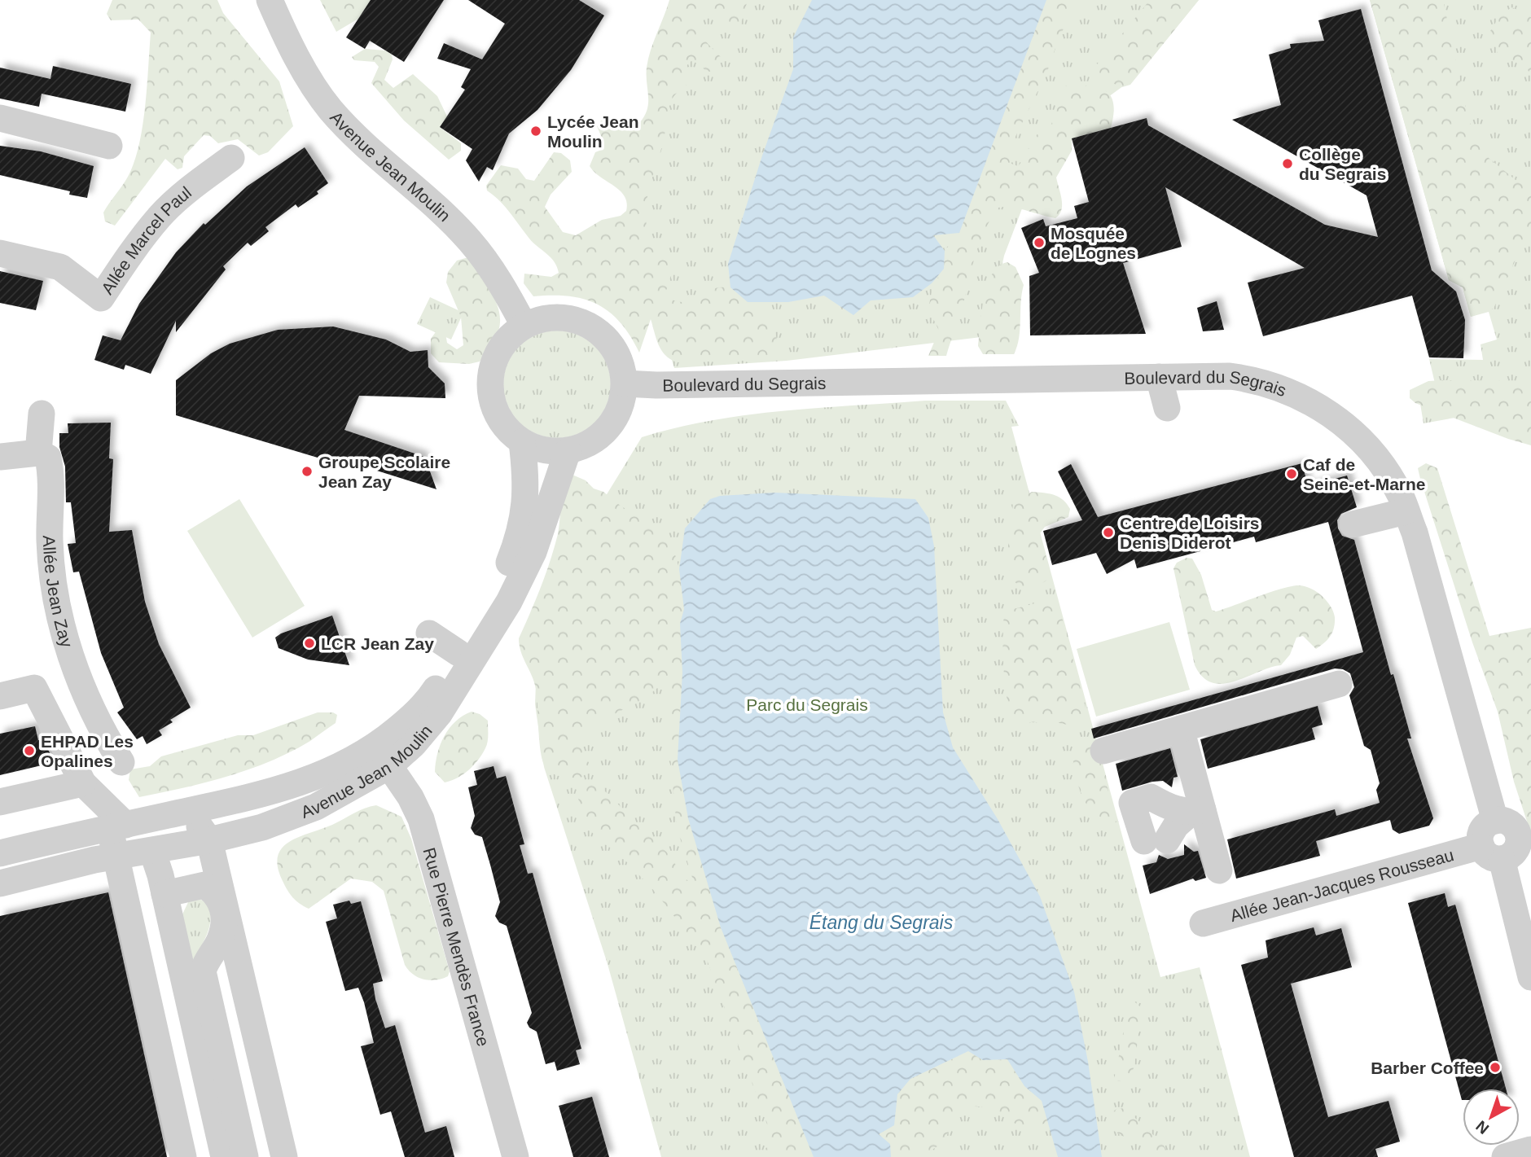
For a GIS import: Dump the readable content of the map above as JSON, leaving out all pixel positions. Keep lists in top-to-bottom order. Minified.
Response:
{"streets":{"street":["Avenue Jean Moulin","Allée Marcel Paul","Boulevard du Segrais","Allée Jean Zay","Allée Jean-Jacques Rousseau","Rue Pierre Mendès France"]},"crossings":[["Avenue Jean Moulin","Boulevard du Segrais"],["Avenue Jean Moulin","Rue Pierre Mendès France"],["Boulevard du Segrais","Allée Jean-Jacques Rousseau"]],"water":["Étang du Segrais"],"parks":["Parc du Segrais"],"places":["Lycée Jean Moulin","Collège du Segrais","Mosquée de Lognes","Groupe Scolaire Jean Zay","Caf de Seine-et-Marne","Centre de Loisirs Denis Diderot","LCR Jean Zay","EHPAD Les Opalines","Barber Coffee"],"north":"bottom left"}
